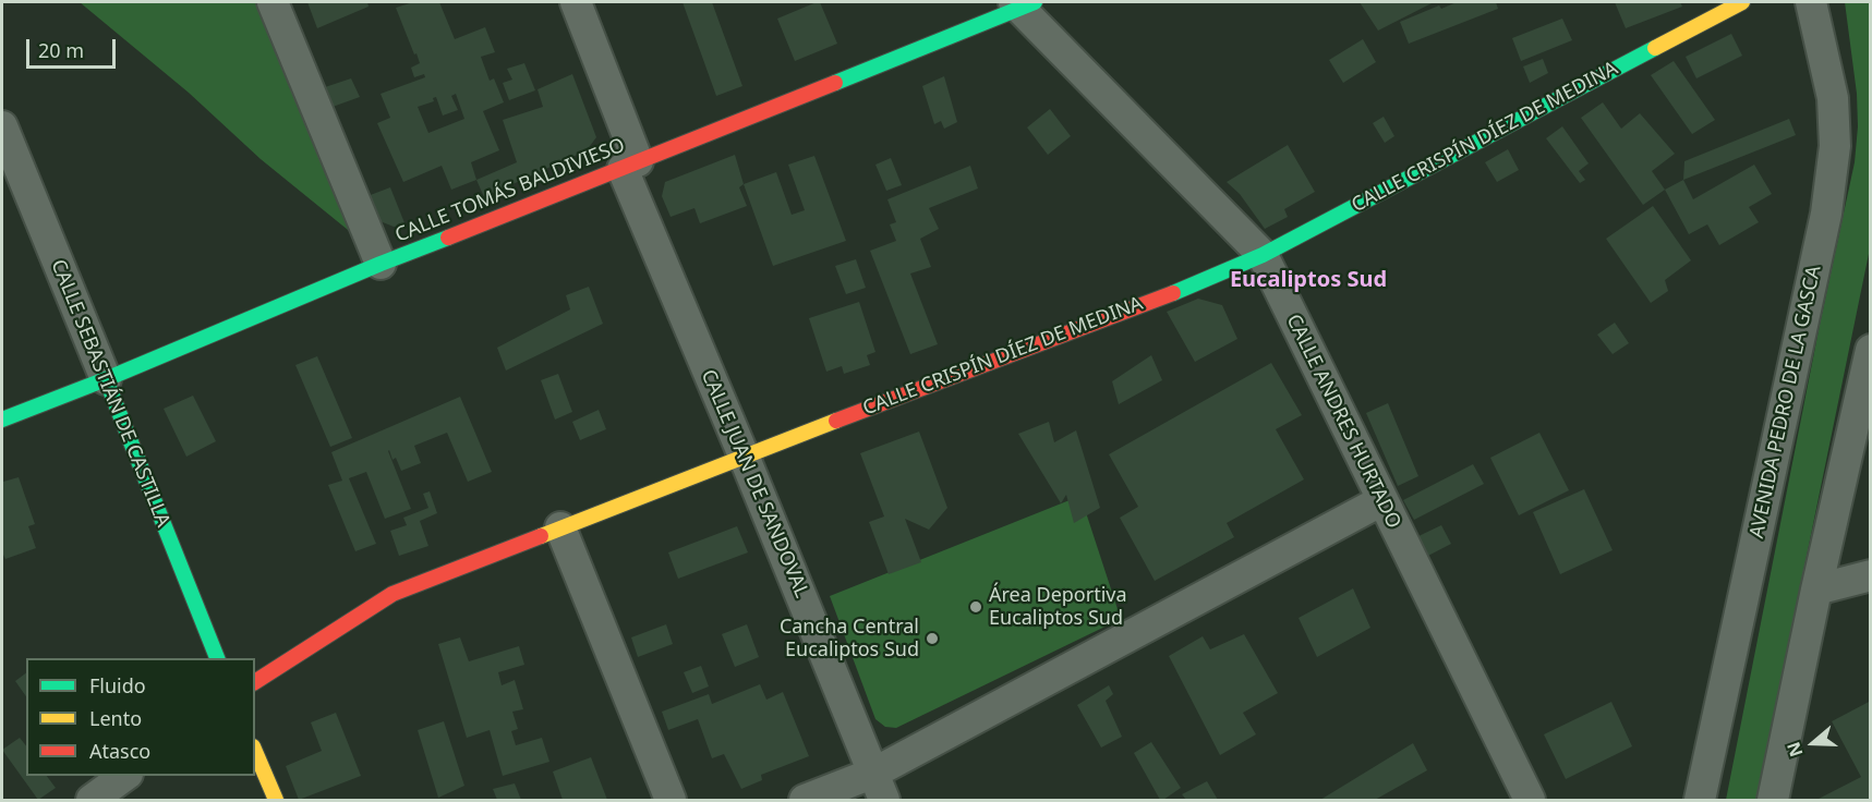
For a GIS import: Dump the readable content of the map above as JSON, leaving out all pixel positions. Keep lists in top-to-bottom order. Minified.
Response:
{"streets":{"street":["CALLE CRISPÍN DÍEZ DE MEDINA","CALLE TOMÁS BALDIVIESO","CALLE SEBASTIÁN DE CASTILLA","AVENIDA PEDRO DE LA GASCA","CALLE ANDRES HURTADO","CALLE JUAN DE SANDOVAL"]},"crossings":[["CALLE CRISPÍN DÍEZ DE MEDINA","CALLE ANDRES HURTADO"],["CALLE CRISPÍN DÍEZ DE MEDINA","CALLE JUAN DE SANDOVAL"],["CALLE TOMÁS BALDIVIESO","CALLE SEBASTIÁN DE CASTILLA"],["CALLE TOMÁS BALDIVIESO","CALLE ANDRES HURTADO"],["CALLE TOMÁS BALDIVIESO","CALLE JUAN DE SANDOVAL"]],"districts":["Eucaliptos Sud"],"places":["Área Deportiva Eucaliptos Sud","Cancha Central Eucaliptos Sud"],"legend":["Fluido","Lento","Atasco"],"scale_bar":"20 m","north":"left"}
